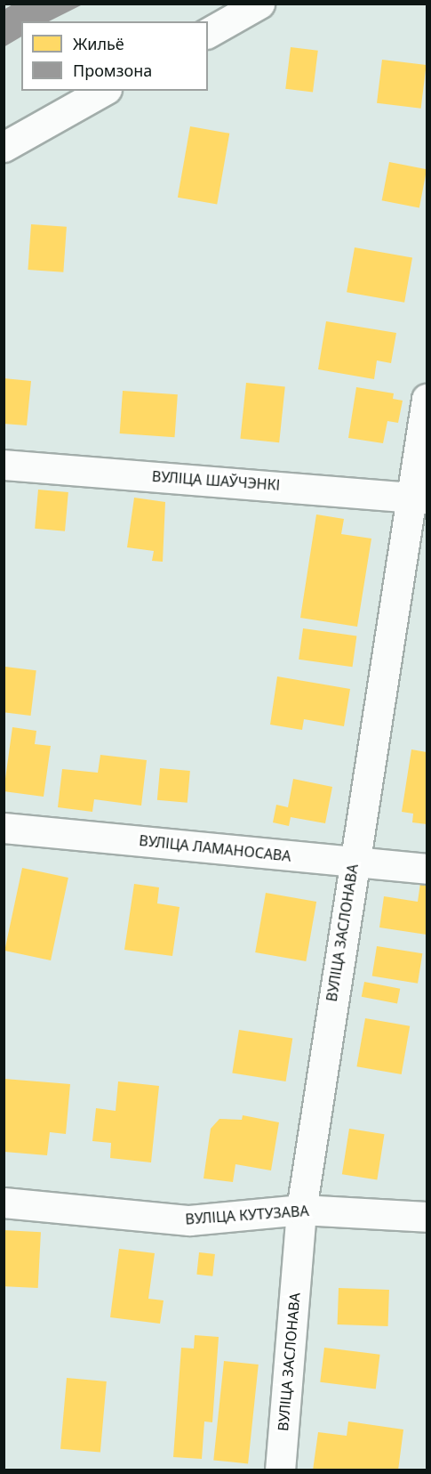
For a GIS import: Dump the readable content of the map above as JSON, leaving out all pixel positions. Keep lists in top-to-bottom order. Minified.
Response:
{"streets":{"street":["ВУЛІЦА ШАЎЧЭНКІ","ВУЛІЦА ЛАМАНОСАВА","ВУЛІЦА ЗАСЛОНАВА","ВУЛІЦА КУТУЗАВА"]},"crossings":[["ВУЛІЦА ШАЎЧЭНКІ","ВУЛІЦА ЗАСЛОНАВА"],["ВУЛІЦА ЛАМАНОСАВА","ВУЛІЦА ЗАСЛОНАВА"],["ВУЛІЦА ЗАСЛОНАВА","ВУЛІЦА КУТУЗАВА"]],"legend":["Жильё","Промзона"]}
